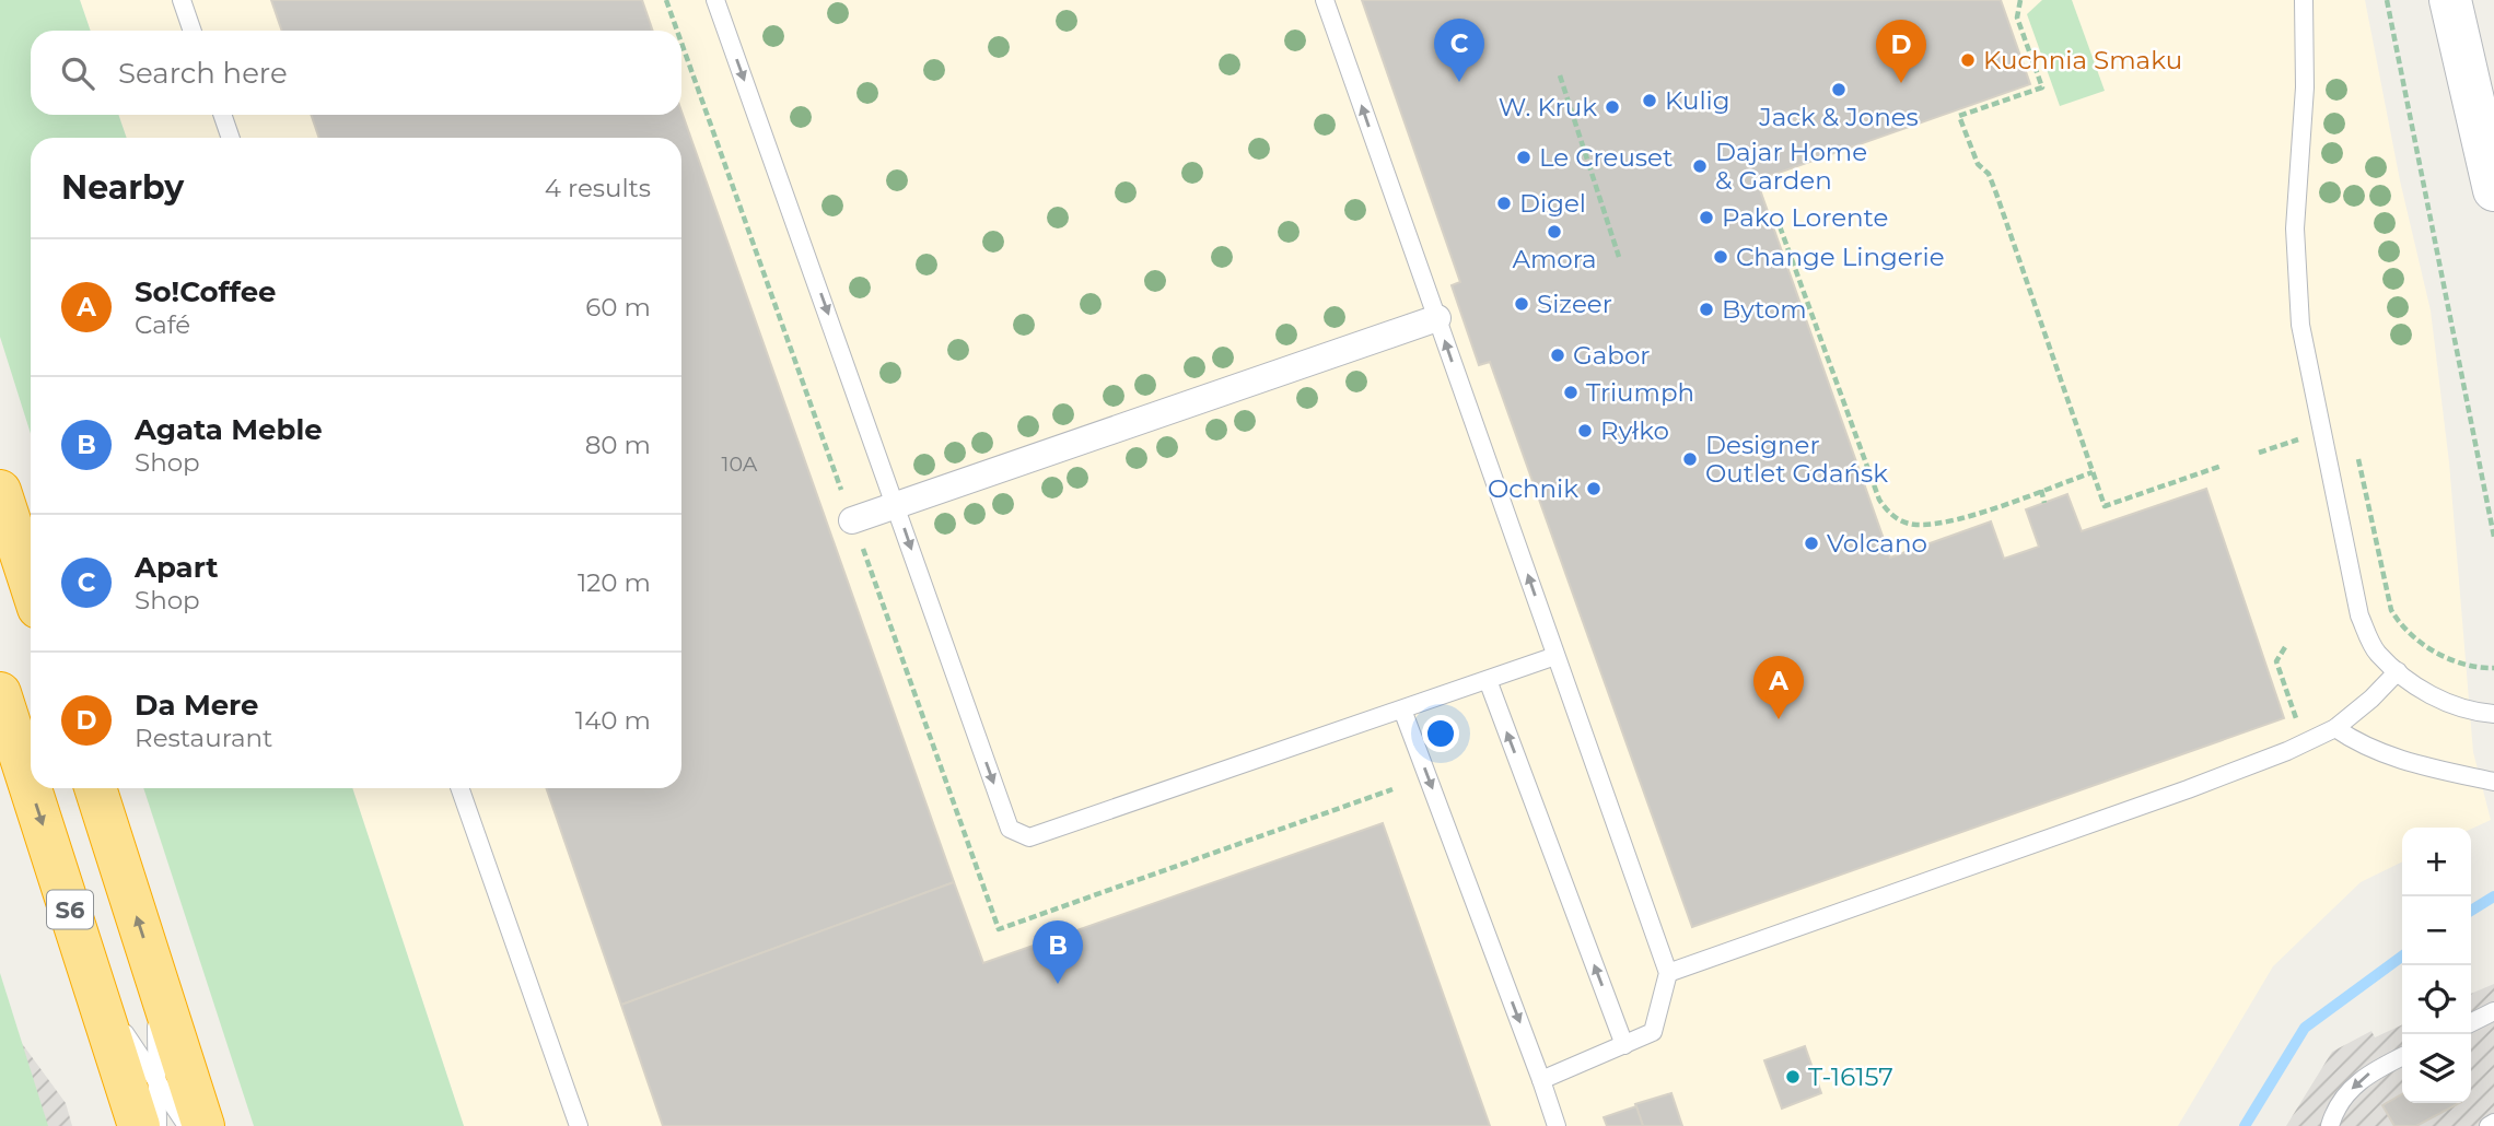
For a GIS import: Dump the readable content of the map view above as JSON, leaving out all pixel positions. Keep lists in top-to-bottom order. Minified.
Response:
{"streets":{"highway":["S6"]},"places":["Kuchnia Smaku","Jack & Jones","Kulig","W. Kruk","Le Creuset","Dajar Home & Garden","Digel","Pako Lorente","Amora","Change Lingerie","Sizeer","Bytom","Gabor","Triumph","Ryłko","Designer Outlet Gdańsk","Ochnik","Volcano","T-16157"],"house_numbers":["10A"],"page":{"pins":["C","D","A","B"],"search":"Search here","heading":["Nearby","4 results"],"list":[{"mark":"A","name":"So!Coffee","note":"Café","value":"60 m"},{"mark":"B","name":"Agata Meble","note":"Shop","value":"80 m"},{"mark":"C","name":"Apart","note":"Shop","value":"120 m"},{"mark":"D","name":"Da Mere","note":"Restaurant","value":"140 m"}],"map_buttons":["+","−"]}}
